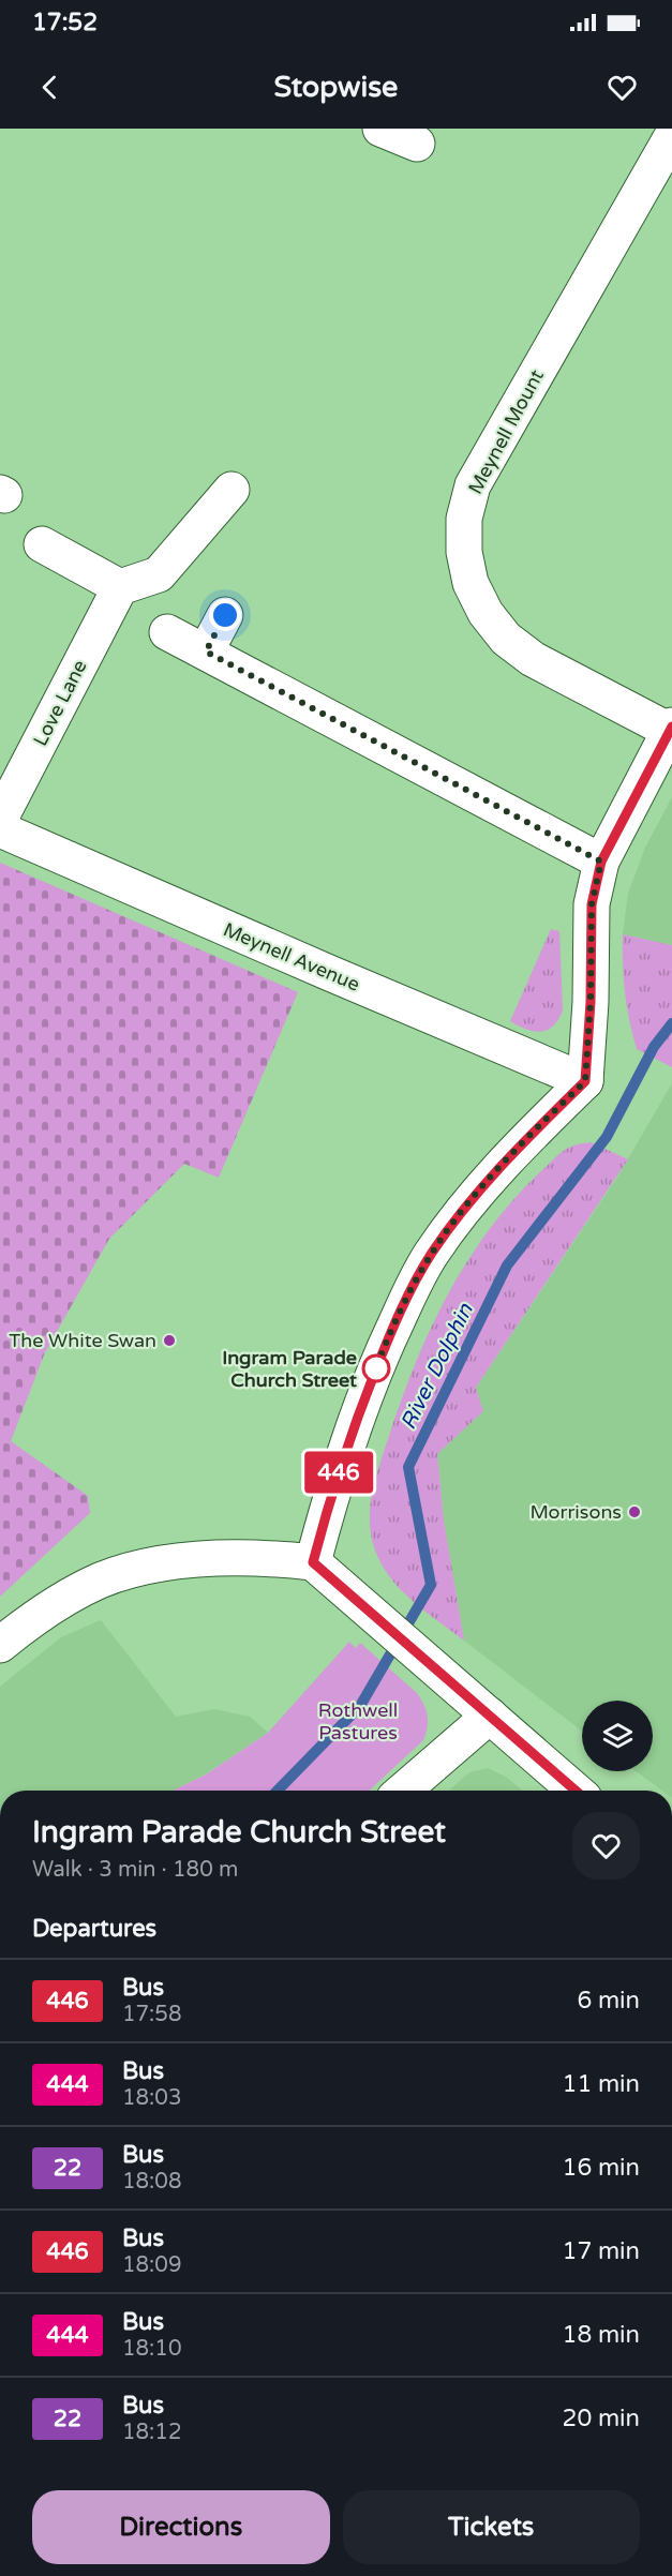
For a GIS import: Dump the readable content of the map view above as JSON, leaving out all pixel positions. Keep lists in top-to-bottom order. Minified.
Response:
{"streets":{"street":["Meynell Mount","Love Lane","Meynell Avenue"]},"water":["River Dolphin"],"parks":["Rothwell Pastures"],"places":["The White Swan","Ingram Parade Church Street","Morrisons"],"lines":["bus line 446"],"page":{"status":"17:52","header":"Stopwise","on_map":"446","heading":[["Ingram Parade Church Street","Walk · 3 min · 180 m"],"Departures"],"list":[{"mark":"446","name":"Bus","note":"17:58","value":"6 min"},{"mark":"444","name":"Bus","note":"18:03","value":"11 min"},{"mark":"22","name":"Bus","note":"18:08","value":"16 min"},{"mark":"446","name":"Bus","note":"18:09","value":"17 min"},{"mark":"444","name":"Bus","note":"18:10","value":"18 min"},{"mark":"22","name":"Bus","note":"18:12","value":"20 min"}],"buttons":["Directions","Tickets"]}}
